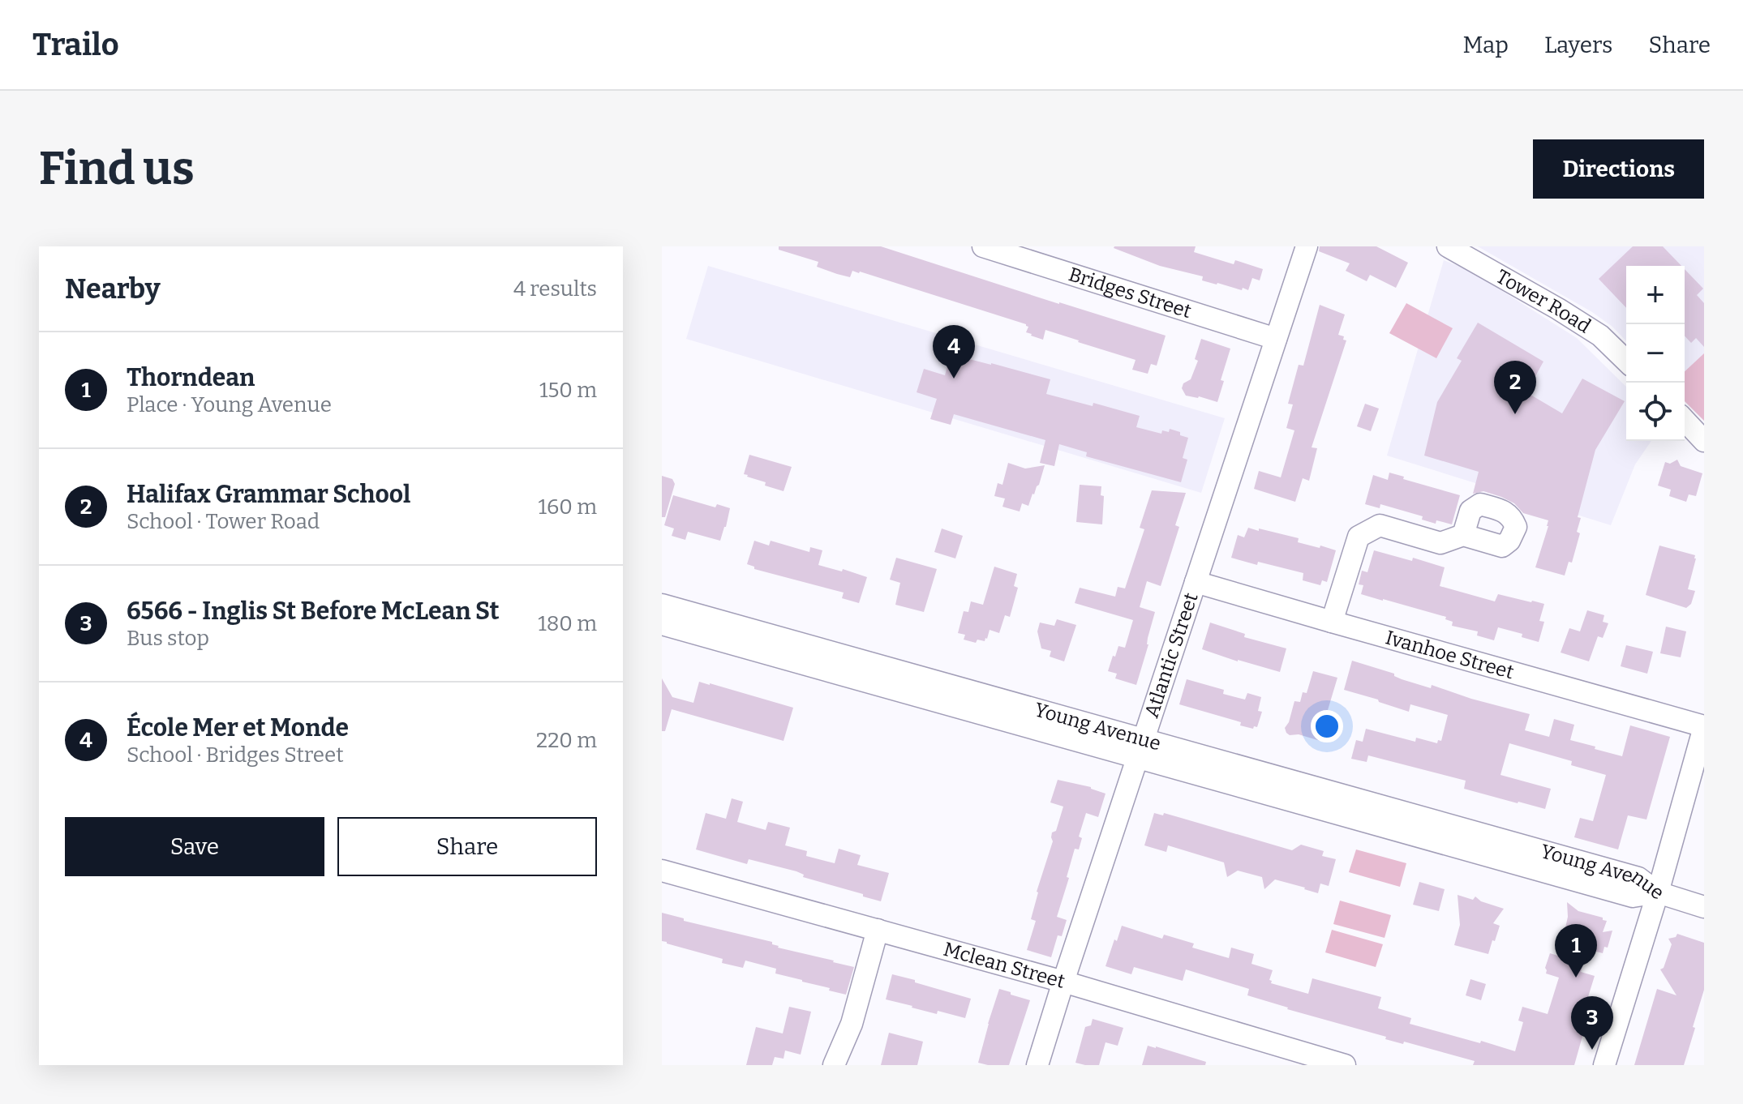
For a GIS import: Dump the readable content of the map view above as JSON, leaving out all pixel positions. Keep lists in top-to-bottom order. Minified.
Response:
{"streets":{"street":["Bridges Street","Tower Road","Ivanhoe Street","Atlantic Street","Young Avenue","Mclean Street"]},"crossings":[["Bridges Street","Atlantic Street"],["Ivanhoe Street","Atlantic Street"],["Atlantic Street","Young Avenue"],["Atlantic Street","Mclean Street"]],"page":{"header":"Trailo","nav":["Map","Layers","Share"],"buttons":["Directions",["Save","Share"]],"title":"Find us","heading":["Nearby","4 results"],"map_buttons":["+","−"],"pins":["4","2","1","3"],"list":[{"mark":"1","name":"Thorndean","note":"Place · Young Avenue","value":"150 m"},{"mark":"2","name":"Halifax Grammar School","note":"School · Tower Road","value":"160 m"},{"mark":"3","name":"6566 - Inglis St Before McLean St","note":"Bus stop","value":"180 m"},{"mark":"4","name":"École Mer et Monde","note":"School · Bridges Street","value":"220 m"}]}}
